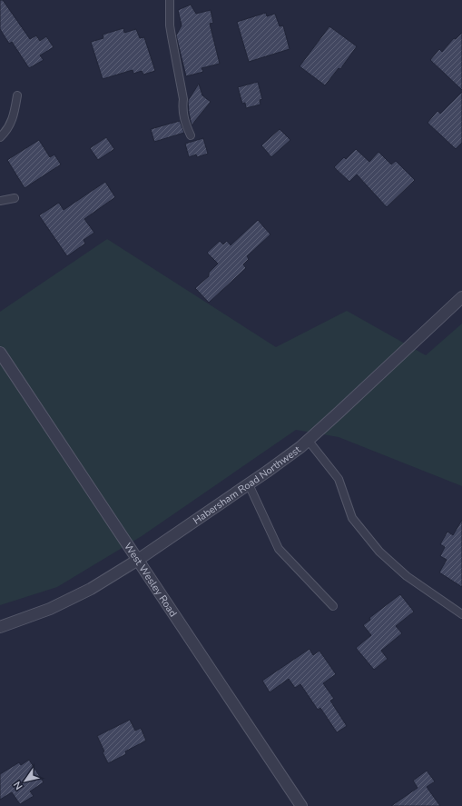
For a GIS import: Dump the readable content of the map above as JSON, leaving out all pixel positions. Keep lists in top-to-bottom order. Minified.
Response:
{"streets":{"street":["Habersham Road Northwest","West Wesley Road"]},"crossings":[["Habersham Road Northwest","West Wesley Road"]],"north":"bottom left"}
